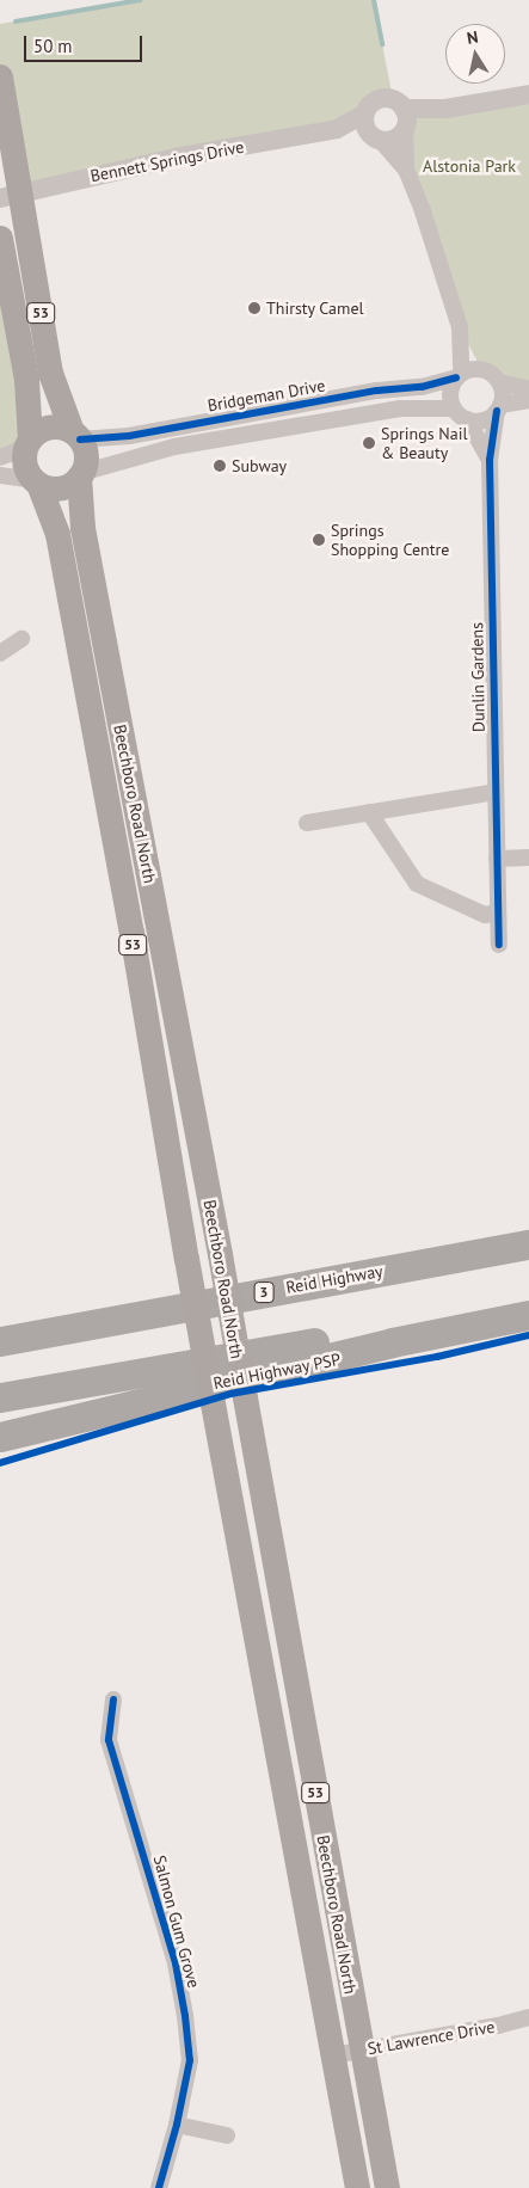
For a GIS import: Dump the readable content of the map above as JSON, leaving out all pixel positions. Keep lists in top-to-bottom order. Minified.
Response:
{"streets":{"highway":["Reid Highway","3"],"main road":["53","Beechboro Road North"],"street":["Bennett Springs Drive","Bridgeman Drive","Dunlin Gardens","Salmon Gum Grove","St Lawrence Drive"],"cycle path":["Reid Highway PSP"]},"crossings":[["Bennett Springs Drive","53"],["53","Bridgeman Drive"],["53","Beechboro Road North"],["Bridgeman Drive","Dunlin Gardens"],["Bridgeman Drive","Beechboro Road North"],["Beechboro Road North","St Lawrence Drive"]],"parks":["Alstonia Park"],"places":["Thirsty Camel","Springs Nail & Beauty","Subway","Springs Shopping Centre"],"scale_bar":"50 m","north":"top"}
